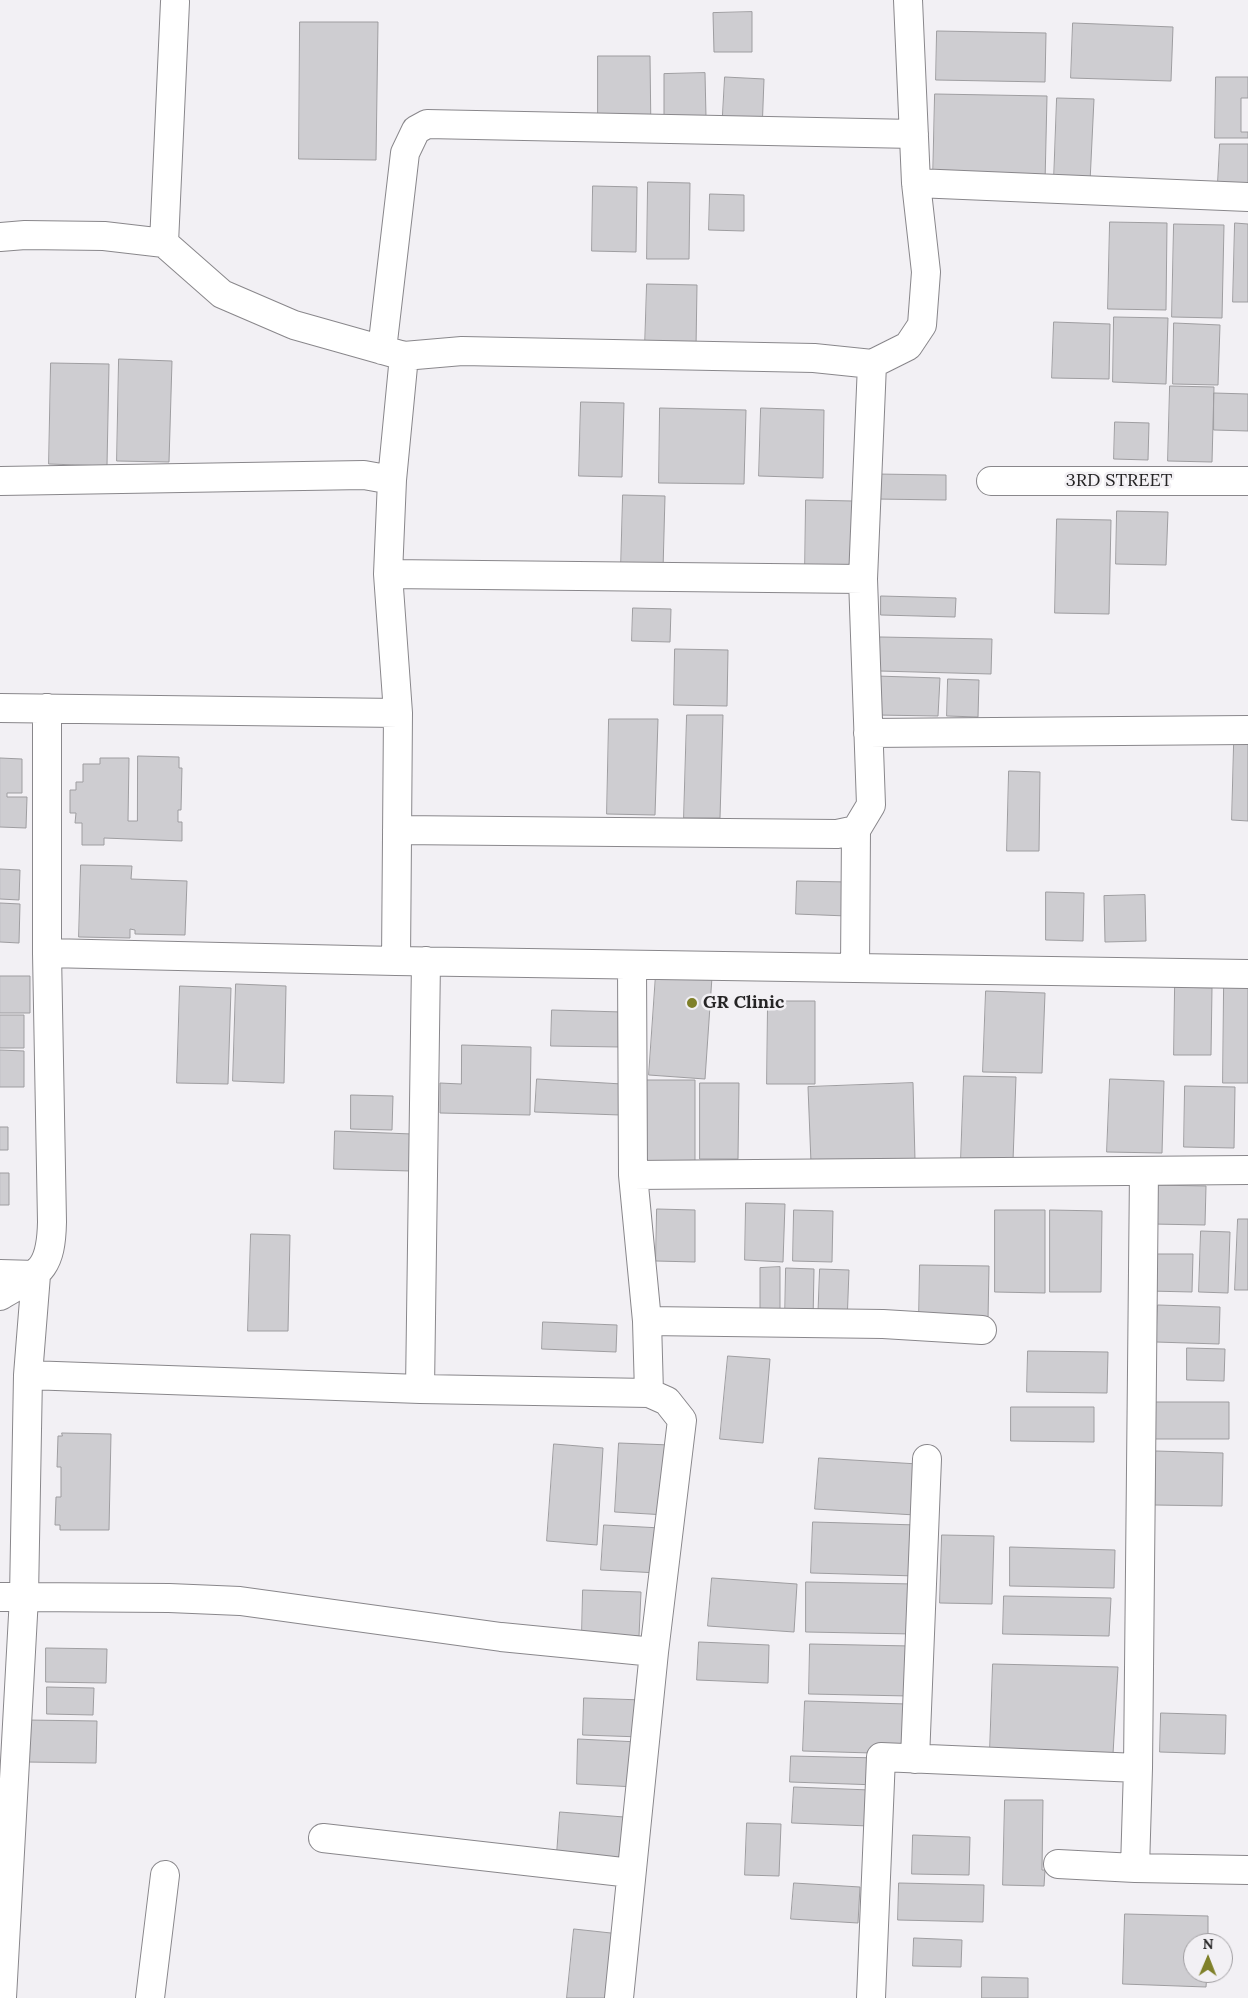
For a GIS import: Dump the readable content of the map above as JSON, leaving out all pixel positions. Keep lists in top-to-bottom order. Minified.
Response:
{"streets":{"street":["3RD STREET"]},"places":["GR Clinic"],"north":"top"}
